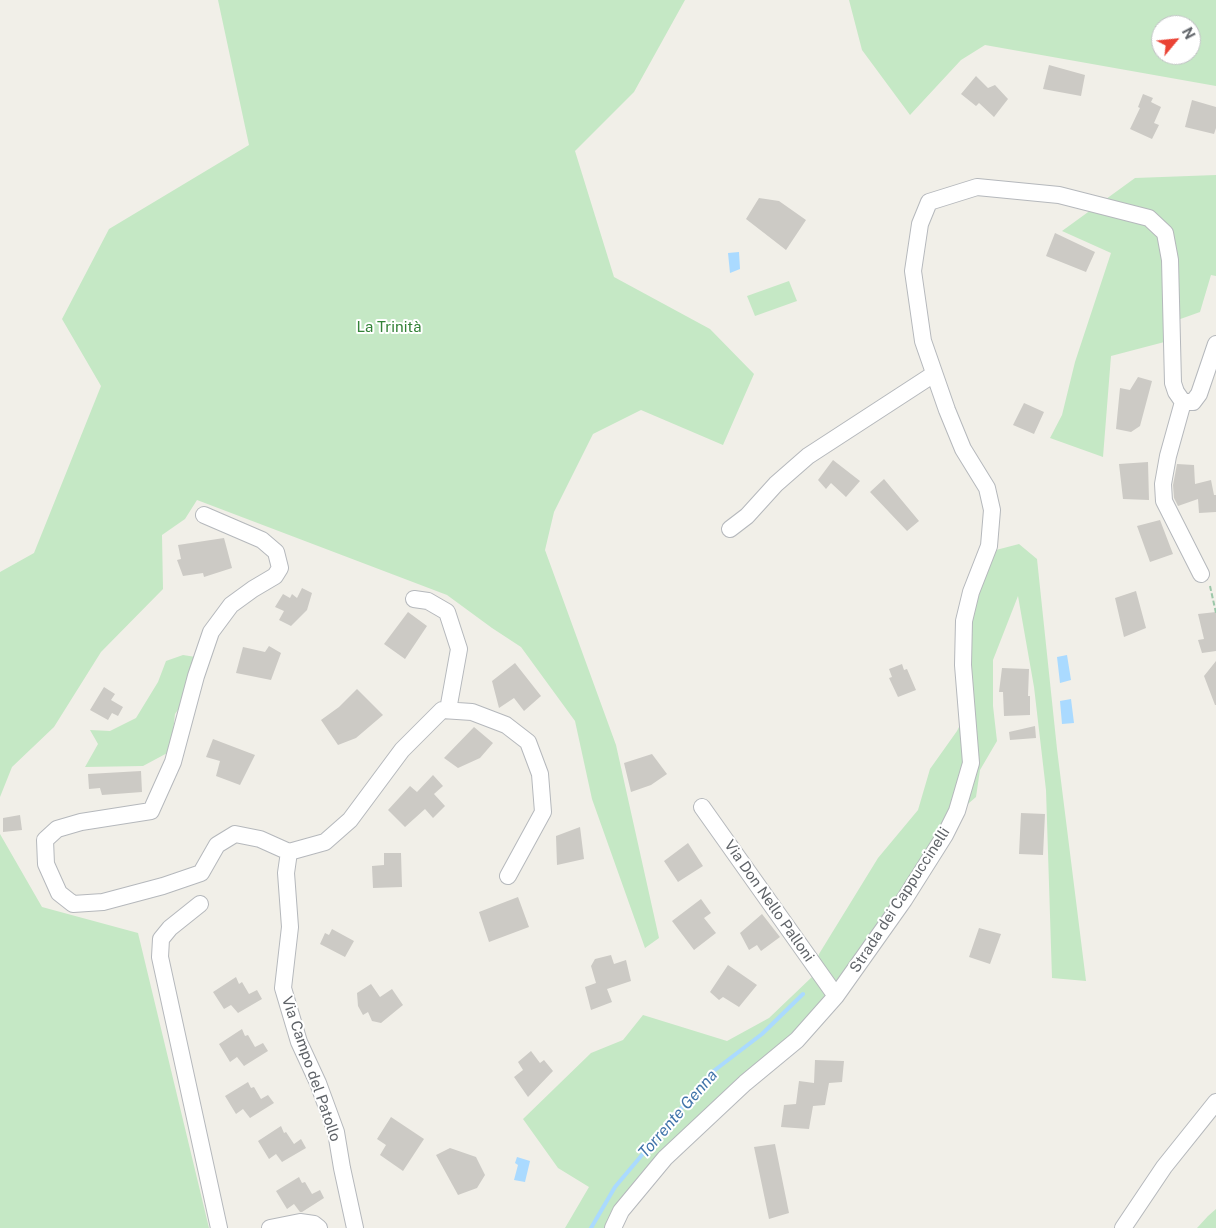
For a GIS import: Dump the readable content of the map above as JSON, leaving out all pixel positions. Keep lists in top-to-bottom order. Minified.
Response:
{"streets":{"street":["Strada dei Cappuccinelli","Via Don Nello Palloni","Via Campo del Patollo"]},"crossings":[["Strada dei Cappuccinelli","Via Don Nello Palloni"]],"water":["Torrente Genna"],"parks":["La Trinità"],"north":"top right"}
